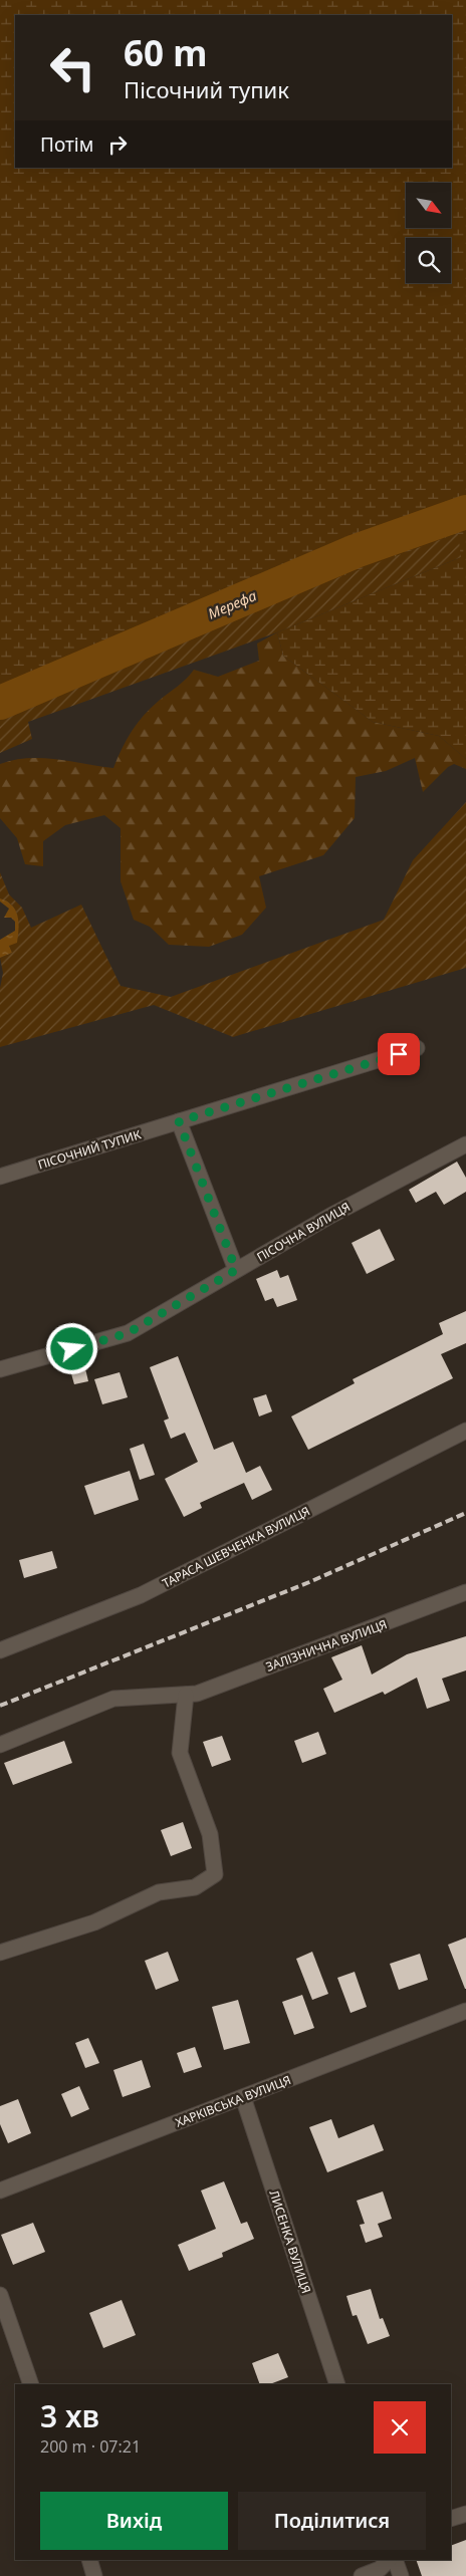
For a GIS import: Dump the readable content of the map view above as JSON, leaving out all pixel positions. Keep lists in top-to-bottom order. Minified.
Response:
{"streets":{"street":["ПІСОЧНИЙ ТУПИК","ПІСОЧНА ВУЛИЦЯ","ТАРАСА ШЕВЧЕНКА ВУЛИЦЯ","ЗАЛІЗНИЧНА ВУЛИЦЯ","ХАРКІВСЬКА ВУЛИЦЯ","ЛИСЕНКА ВУЛИЦЯ"]},"crossings":[["ХАРКІВСЬКА ВУЛИЦЯ","ЛИСЕНКА ВУЛИЦЯ"]],"water":["Мерефа"],"north":"bottom right","page":{"turn":["60 m","Пісочний тупик"],"then":"Потім","heading":["3 хв","200 m · 07:21"],"buttons":["Вихід","Поділитися"]}}
